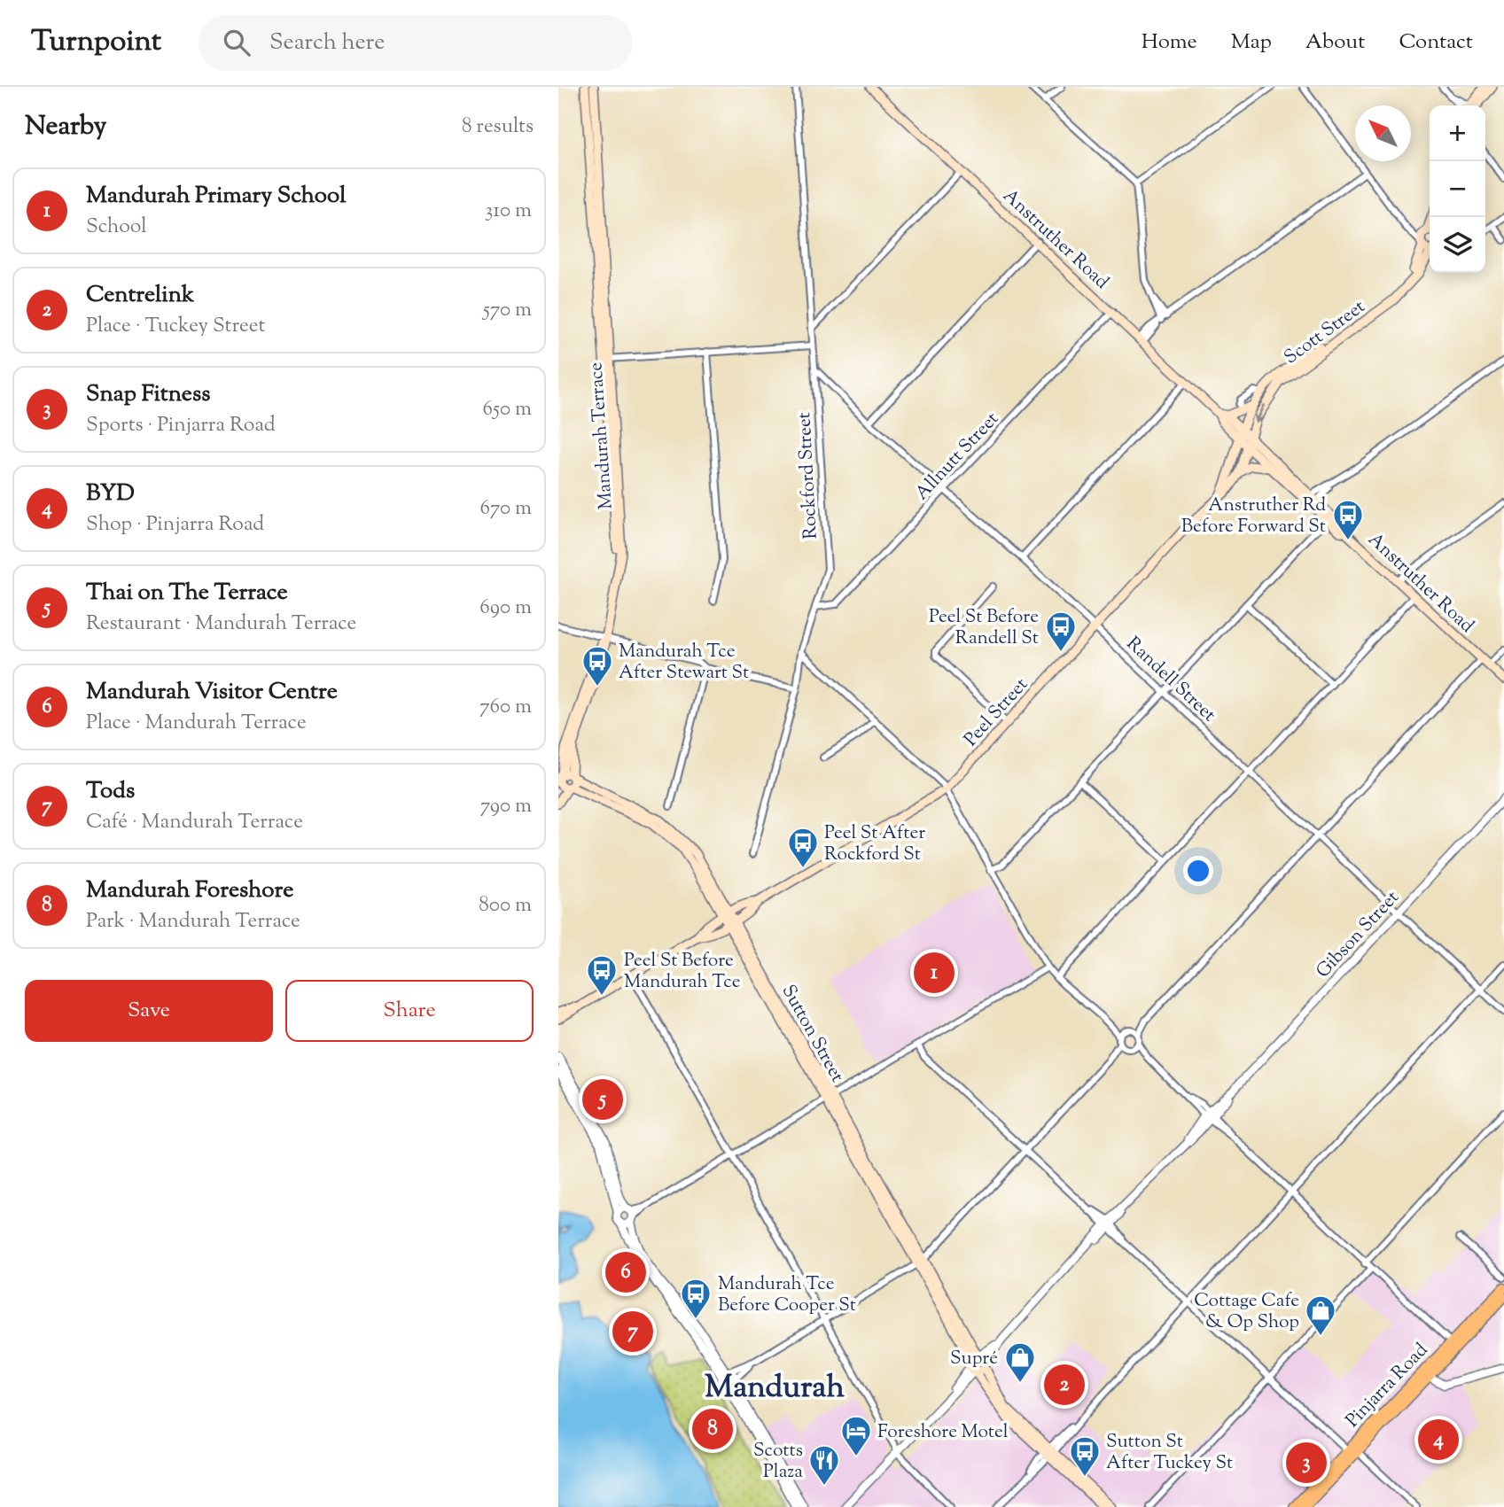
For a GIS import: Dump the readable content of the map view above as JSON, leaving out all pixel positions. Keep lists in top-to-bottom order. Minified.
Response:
{"streets":{"main road":["Anstruther Road","Scott Street","Mandurah Terrace","Peel Street","Sutton Street","Pinjarra Road"],"street":["Allnutt Street","Rockford Street","Randell Street","Gibson Street"]},"crossings":[["Anstruther Road","Scott Street"],["Anstruther Road","Allnutt Street"],["Anstruther Road","Peel Street"],["Scott Street","Peel Street"],["Mandurah Terrace","Sutton Street"],["Allnutt Street","Rockford Street"],["Allnutt Street","Randell Street"],["Rockford Street","Randell Street"],["Randell Street","Peel Street"],["Randell Street","Gibson Street"],["Peel Street","Sutton Street"],["Gibson Street","Sutton Street"]],"districts":["Mandurah"],"places":{"bus stop":["Anstruther Rd Before Forward St","Peel St Before Randell St","Mandurah Tce After Stewart St","Peel St After Rockford St","Peel St Before Mandurah Tce","Mandurah Tce Before Cooper St","Sutton St After Tuckey St"],"shop":["Cottage Cafe & Op Shop","Supré"],"hotel":["Foreshore Motel"],"restaurant":["Scotts Plaza"]},"north":"top left","page":{"header":"Turnpoint","search":"Search here","nav":["Home","Map","About","Contact"],"heading":["Nearby","8 results"],"map_buttons":["+","−"],"list":[{"mark":"1","name":"Mandurah Primary School","note":"School","value":"310 m"},{"mark":"2","name":"Centrelink","note":"Place · Tuckey Street","value":"570 m"},{"mark":"3","name":"Snap Fitness","note":"Sports · Pinjarra Road","value":"650 m"},{"mark":"4","name":"BYD","note":"Shop · Pinjarra Road","value":"670 m"},{"mark":"5","name":"Thai on The Terrace","note":"Restaurant · Mandurah Terrace","value":"690 m"},{"mark":"6","name":"Mandurah Visitor Centre","note":"Place · Mandurah Terrace","value":"760 m"},{"mark":"7","name":"Tods","note":"Café · Mandurah Terrace","value":"790 m"},{"mark":"8","name":"Mandurah Foreshore","note":"Park · Mandurah Terrace","value":"800 m"}],"pins":["1","5","6","7","2","8","4","3"],"buttons":["Save","Share"]}}
